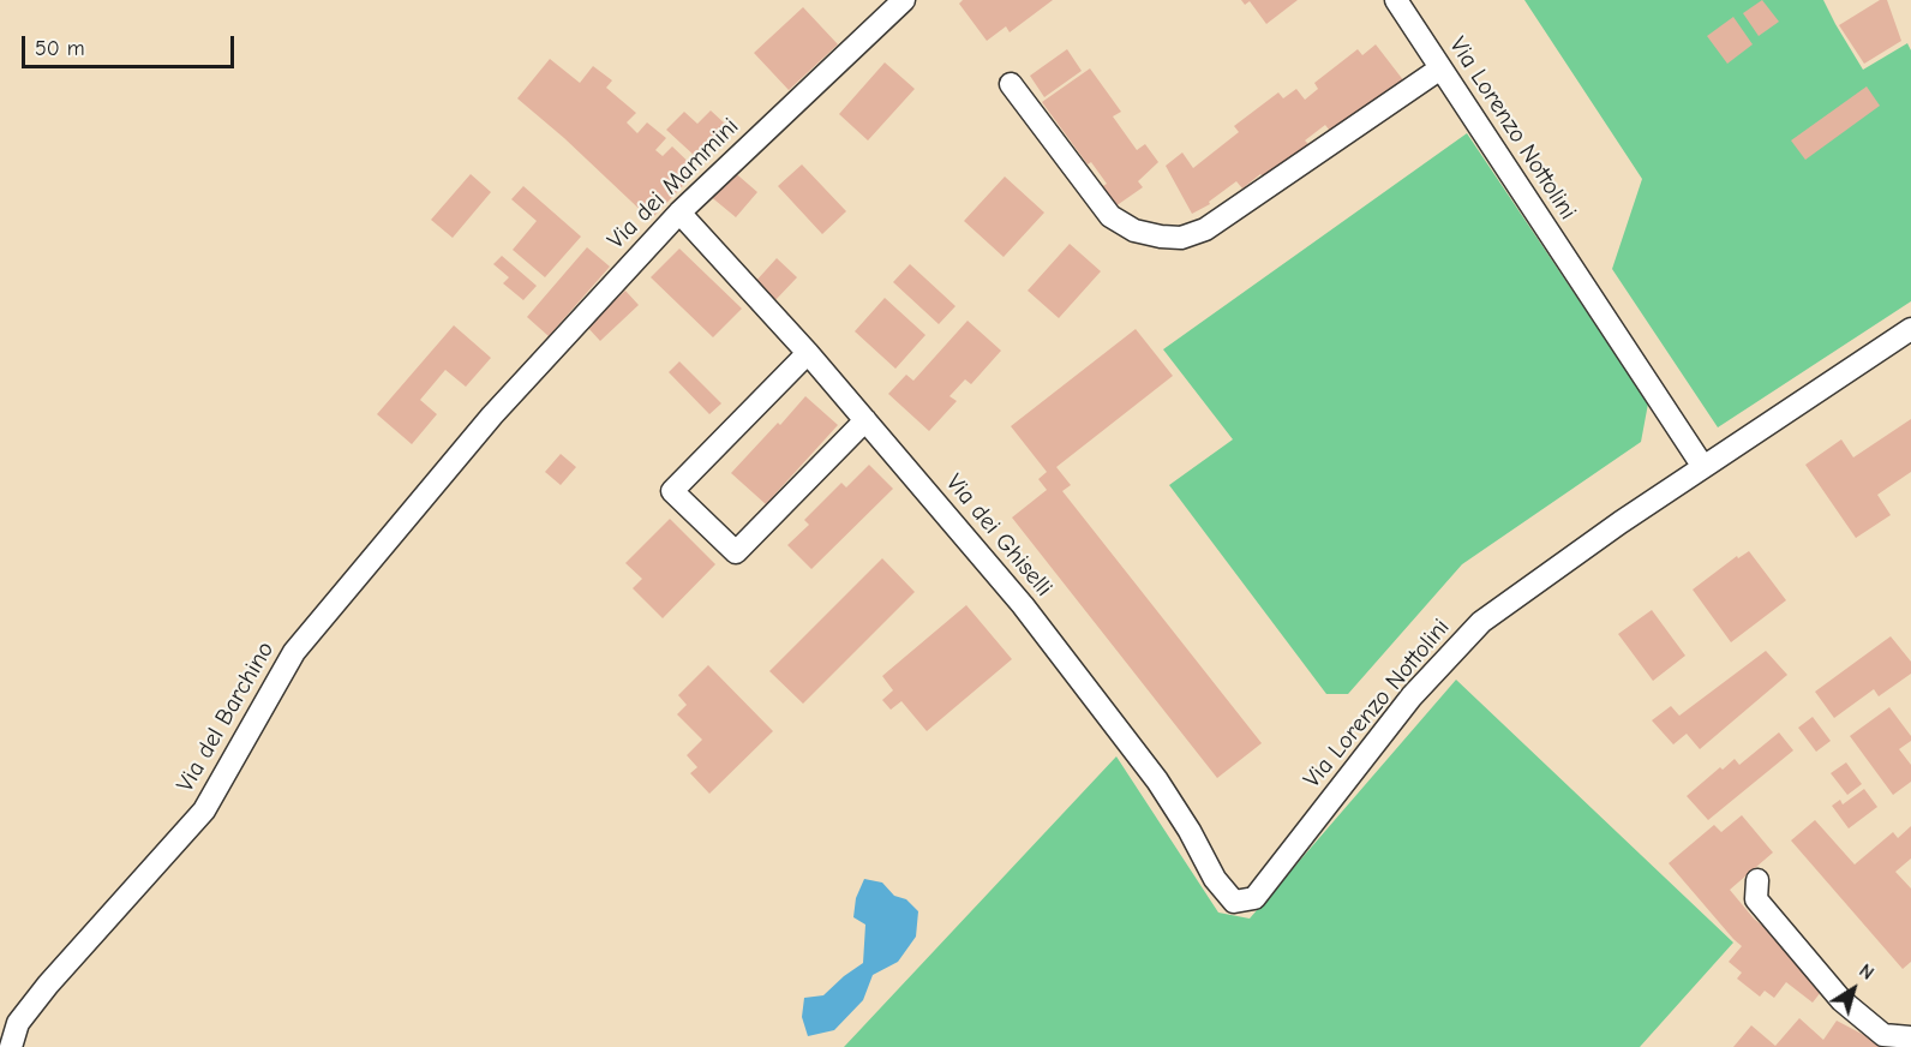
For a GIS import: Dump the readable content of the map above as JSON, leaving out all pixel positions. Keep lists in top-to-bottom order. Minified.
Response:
{"streets":{"street":["Via Lorenzo Nottolini","Via dei Mammini","Via dei Ghiselli","Via del Barchino"]},"crossings":[["Via Lorenzo Nottolini","Via dei Ghiselli"],["Via dei Mammini","Via dei Ghiselli"],["Via dei Mammini","Via del Barchino"]],"scale_bar":"50 m","north":"top right"}
